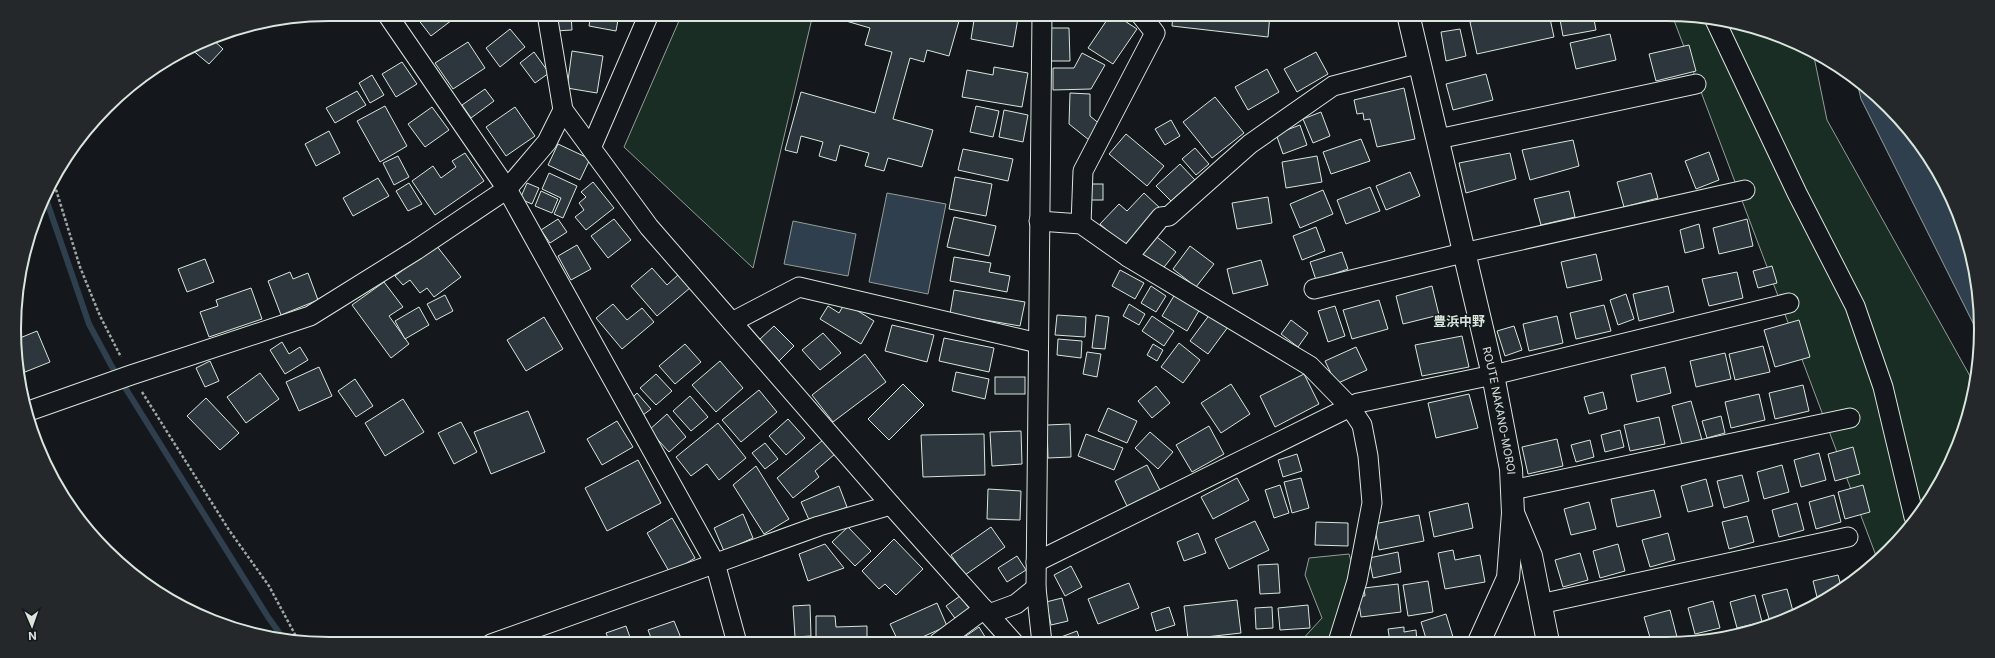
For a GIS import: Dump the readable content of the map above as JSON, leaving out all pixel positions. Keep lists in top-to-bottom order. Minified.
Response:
{"streets":{"main road":["ROUTE NAKANO-MOROI"]},"districts":["豊浜中野"],"north":"bottom"}
